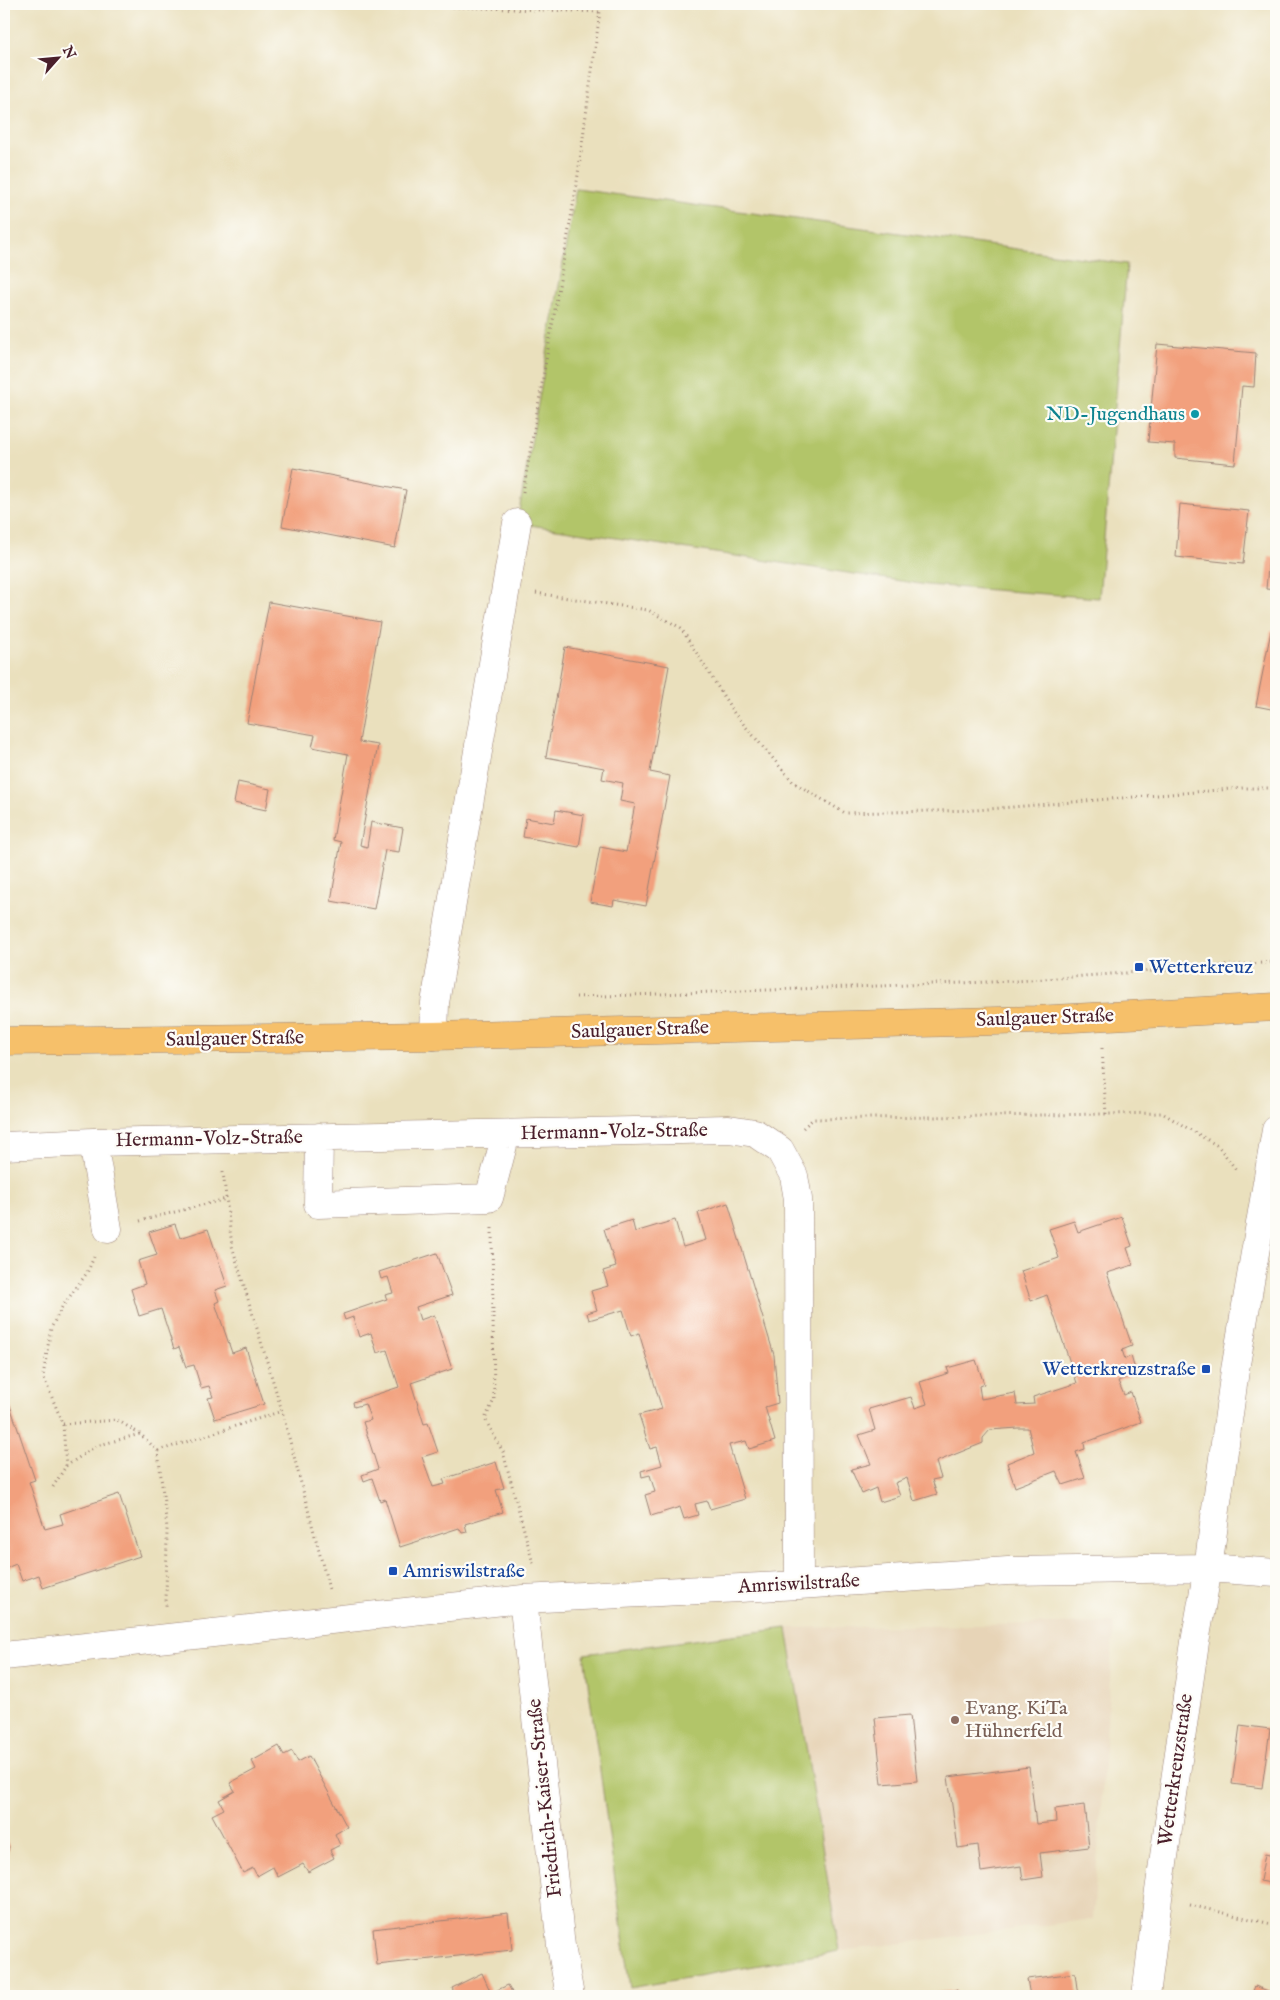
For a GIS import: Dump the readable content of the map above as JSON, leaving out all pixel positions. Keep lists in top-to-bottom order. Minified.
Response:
{"streets":{"main road":["Saulgauer Straße"],"street":["Hermann-Volz-Straße","Amriswilstraße","Wetterkreuzstraße","Friedrich-Kaiser-Straße"]},"crossings":[["Hermann-Volz-Straße","Amriswilstraße"],["Amriswilstraße","Wetterkreuzstraße"],["Amriswilstraße","Friedrich-Kaiser-Straße"]],"places":{"other":["ND-Jugendhaus","Evang. KiTa Hühnerfeld"],"transit":["Wetterkreuz","Wetterkreuzstraße","Amriswilstraße"]},"north":"top right"}
